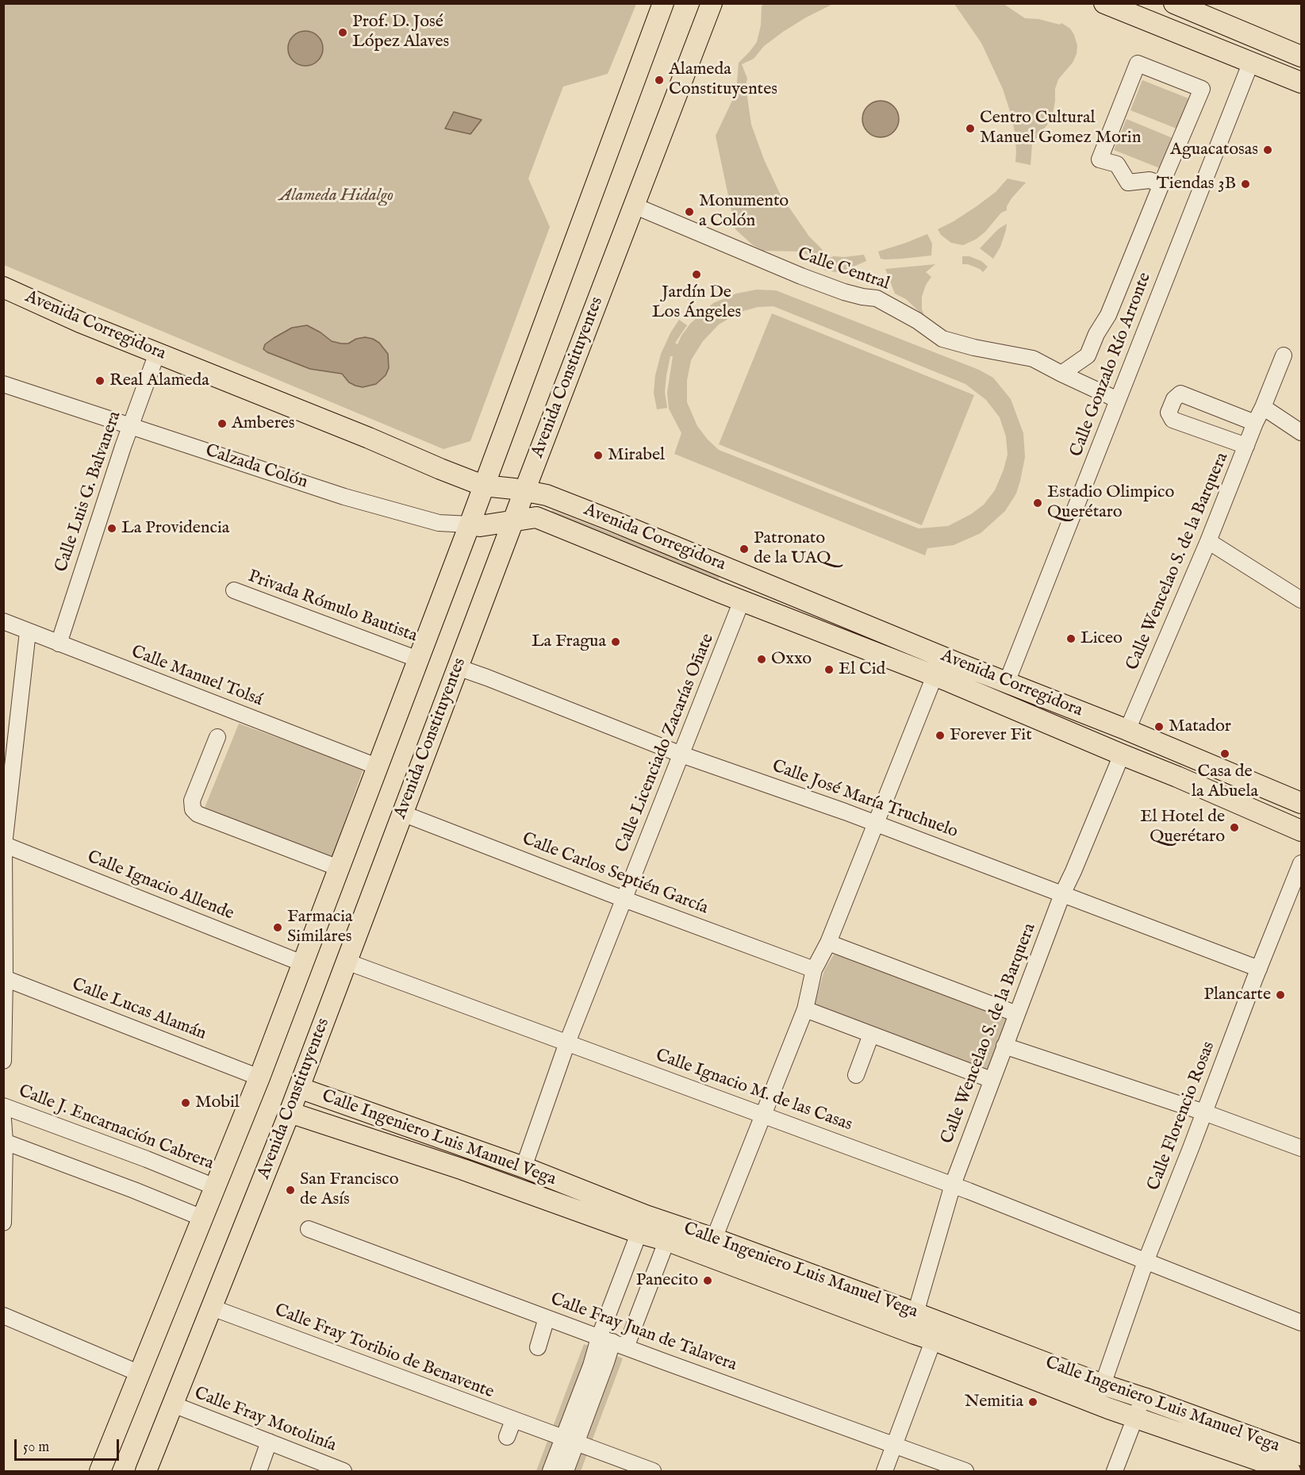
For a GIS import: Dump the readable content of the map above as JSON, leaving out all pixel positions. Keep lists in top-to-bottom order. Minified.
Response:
{"streets":{"main road":["Avenida Corregidora","Avenida Constituyentes","Calzada Colón","Calle Ingeniero Luis Manuel Vega"],"street":["Calle Central","Calle Gonzalo Río Arronte","Calle Luis G. Balvanera","Calle Wencelao S. de la Barquera","Privada Rómulo Bautista","Calle Manuel Tolsá","Calle Licenciado Zacarías Oñate","Calle José María Truchuelo","Calle Carlos Septién García","Calle Ignacio Allende","Calle Lucas Alamán","Calle Ignacio M. de las Casas","Calle Florencio Rosas","Calle J. Encarnación Cabrera","Calle Fray Juan de Talavera","Calle Fray Toribio de Benavente","Calle Fray Motolinía"]},"crossings":[["Calle Central","Calle Gonzalo Río Arronte"],["Calle Central","Avenida Constituyentes"],["Avenida Corregidora","Calle Gonzalo Río Arronte"],["Avenida Corregidora","Avenida Constituyentes"],["Avenida Corregidora","Calzada Colón"],["Avenida Corregidora","Calle Luis G. Balvanera"],["Avenida Corregidora","Calle Wencelao S. de la Barquera"],["Avenida Corregidora","Calle Licenciado Zacarías Oñate"],["Avenida Constituyentes","Calzada Colón"],["Avenida Constituyentes","Calle José María Truchuelo"],["Avenida Constituyentes","Calle Carlos Septién García"],["Avenida Constituyentes","Calle Ignacio M. de las Casas"],["Avenida Constituyentes","Calle Ingeniero Luis Manuel Vega"],["Avenida Constituyentes","Calle Fray Toribio de Benavente"],["Avenida Constituyentes","Calle Fray Motolinía"],["Calzada Colón","Calle Luis G. Balvanera"],["Calle Luis G. Balvanera","Calle Manuel Tolsá"],["Calle Wencelao S. de la Barquera","Calle José María Truchuelo"],["Calle Wencelao S. de la Barquera","Calle Ignacio M. de las Casas"],["Calle Wencelao S. de la Barquera","Calle Ingeniero Luis Manuel Vega"],["Calle Licenciado Zacarías Oñate","Calle José María Truchuelo"],["Calle Licenciado Zacarías Oñate","Calle Carlos Septién García"],["Calle Licenciado Zacarías Oñate","Calle Ignacio M. de las Casas"],["Calle Licenciado Zacarías Oñate","Calle Ingeniero Luis Manuel Vega"],["Calle José María Truchuelo","Calle Florencio Rosas"],["Calle Ignacio M. de las Casas","Calle Florencio Rosas"],["Calle Florencio Rosas","Calle Ingeniero Luis Manuel Vega"]],"parks":["Alameda Hidalgo"],"places":["Prof. D. José López Alaves","Alameda Constituyentes","Centro Cultural Manuel Gomez Morin","Aguacatosas","Tiendas 3B","Monumento a Colón","Jardín De Los Ángeles","Real Alameda","Amberes","Mirabel","Estadio Olimpico Querétaro","La Providencia","Patronato de la UAQ","Liceo","La Fragua","Oxxo","El Cid","Matador","Forever Fit","Casa de la Abuela","El Hotel de Querétaro","Farmacia Similares","Plancarte","Mobil","San Francisco de Asís","Panecito","Nemitia"],"scale_bar":"50 m"}
